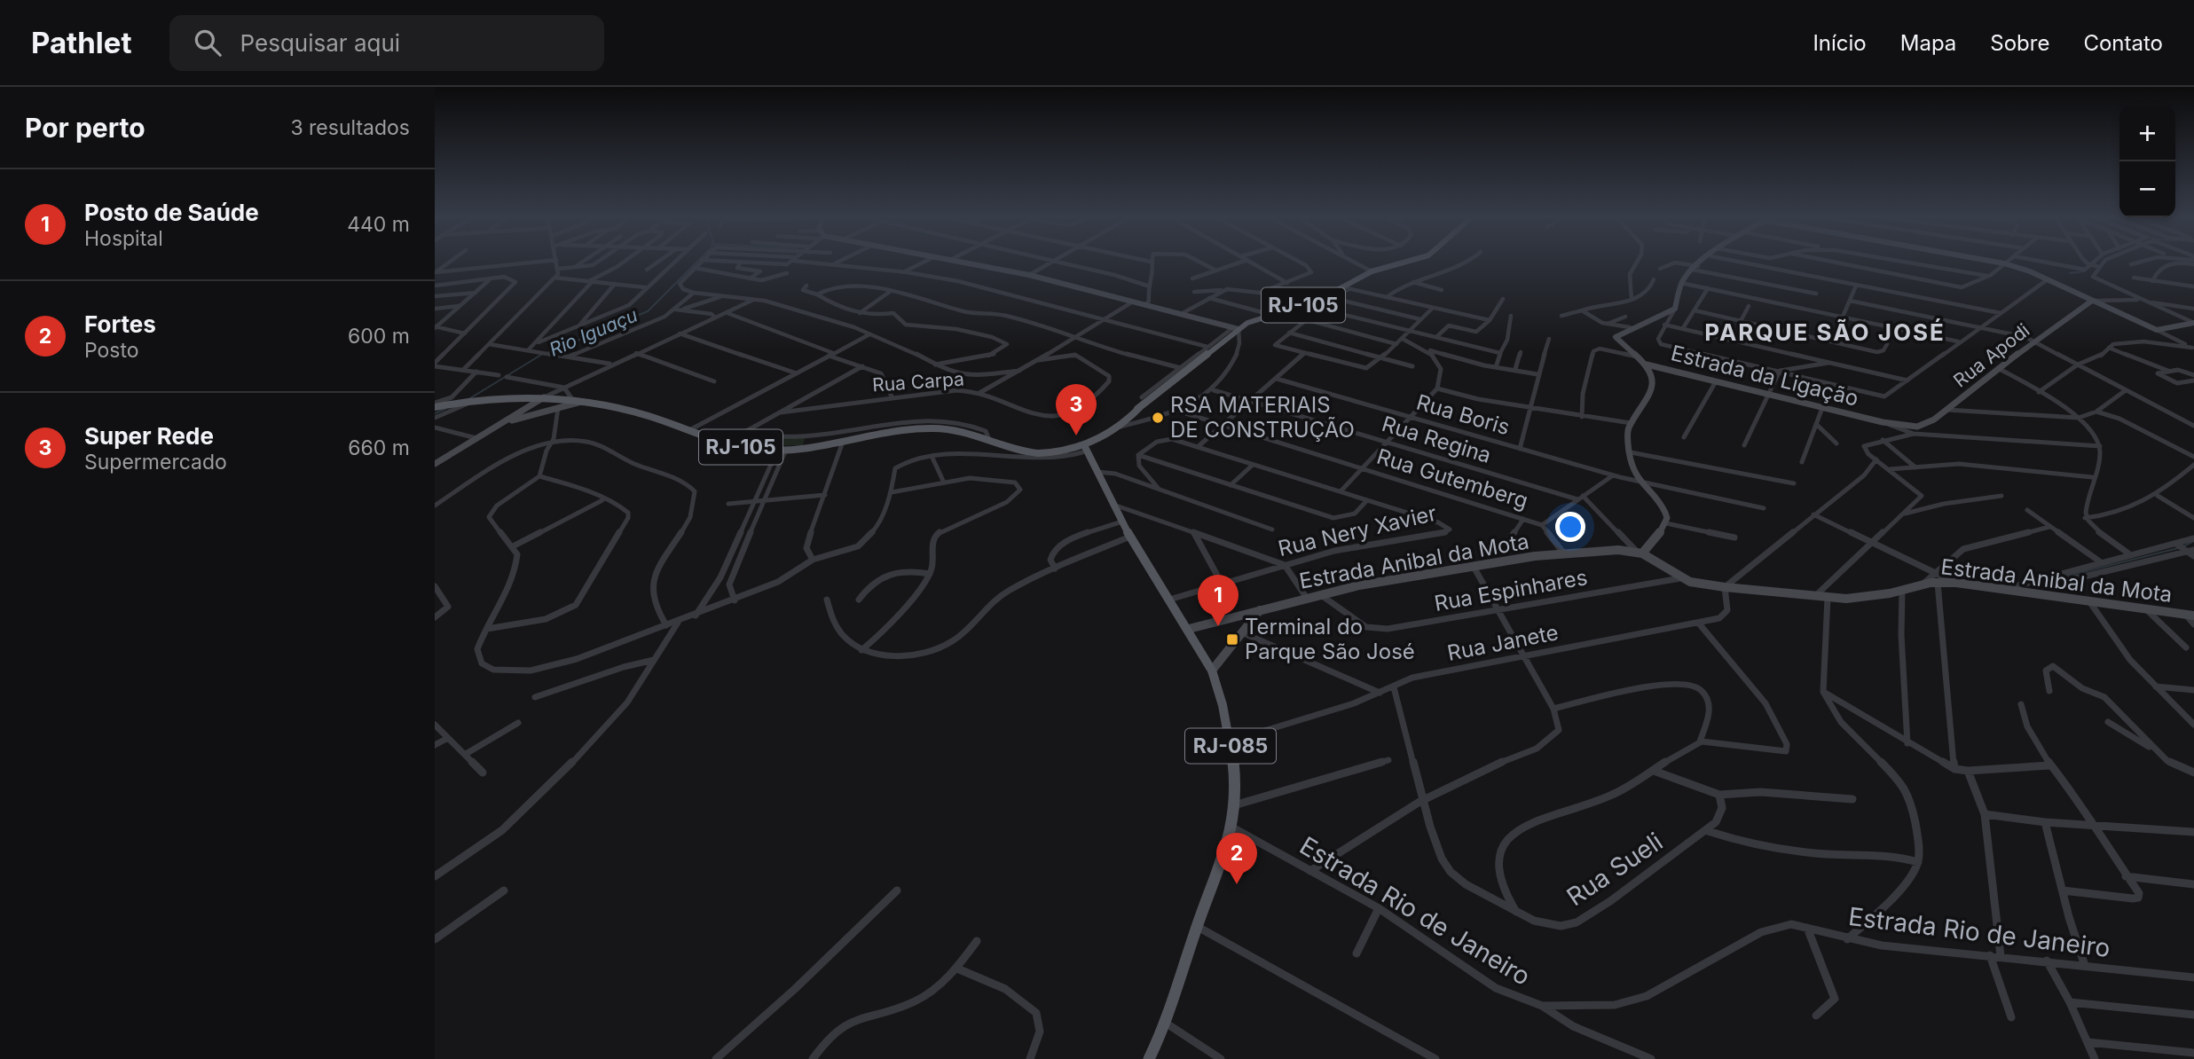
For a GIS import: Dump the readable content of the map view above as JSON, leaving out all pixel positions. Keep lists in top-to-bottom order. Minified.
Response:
{"streets":{"main road":["RJ-105","RJ-085"],"street":["Rua Apodi","Estrada da Ligação","Rua Carpa","Rua Boris","Rua Regina","Rua Gutemberg","Rua Nery Xavier","Estrada Anibal da Mota","Rua Espinhares","Rua Janete","Rua Sueli","Estrada Rio de Janeiro"]},"crossings":[["Rua Apodi","Estrada da Ligação"],["Rua Gutemberg","Estrada Anibal da Mota"],["Rua Nery Xavier","RJ-085"],["Estrada Anibal da Mota","Rua Espinhares"],["Estrada Anibal da Mota","Rua Janete"],["Estrada Anibal da Mota","RJ-085"],["Rua Janete","RJ-085"],["Rua Janete","Rua Sueli"],["RJ-085","Estrada Rio de Janeiro"]],"districts":["PARQUE SÃO JOSÉ"],"water":["Rio Iguaçu"],"places":{"other":["RSA MATERIAIS DE CONSTRUÇÃO"],"transit":["Terminal do Parque São José"]},"page":{"header":"Pathlet","search":"Pesquisar aqui","nav":["Início","Mapa","Sobre","Contato"],"heading":["Por perto","3 resultados"],"map_buttons":["+","−"],"list":[{"mark":"1","name":"Posto de Saúde","note":"Hospital","value":"440 m"},{"mark":"2","name":"Fortes","note":"Posto","value":"600 m"},{"mark":"3","name":"Super Rede","note":"Supermercado","value":"660 m"}],"pins":["3","1","2"]}}
